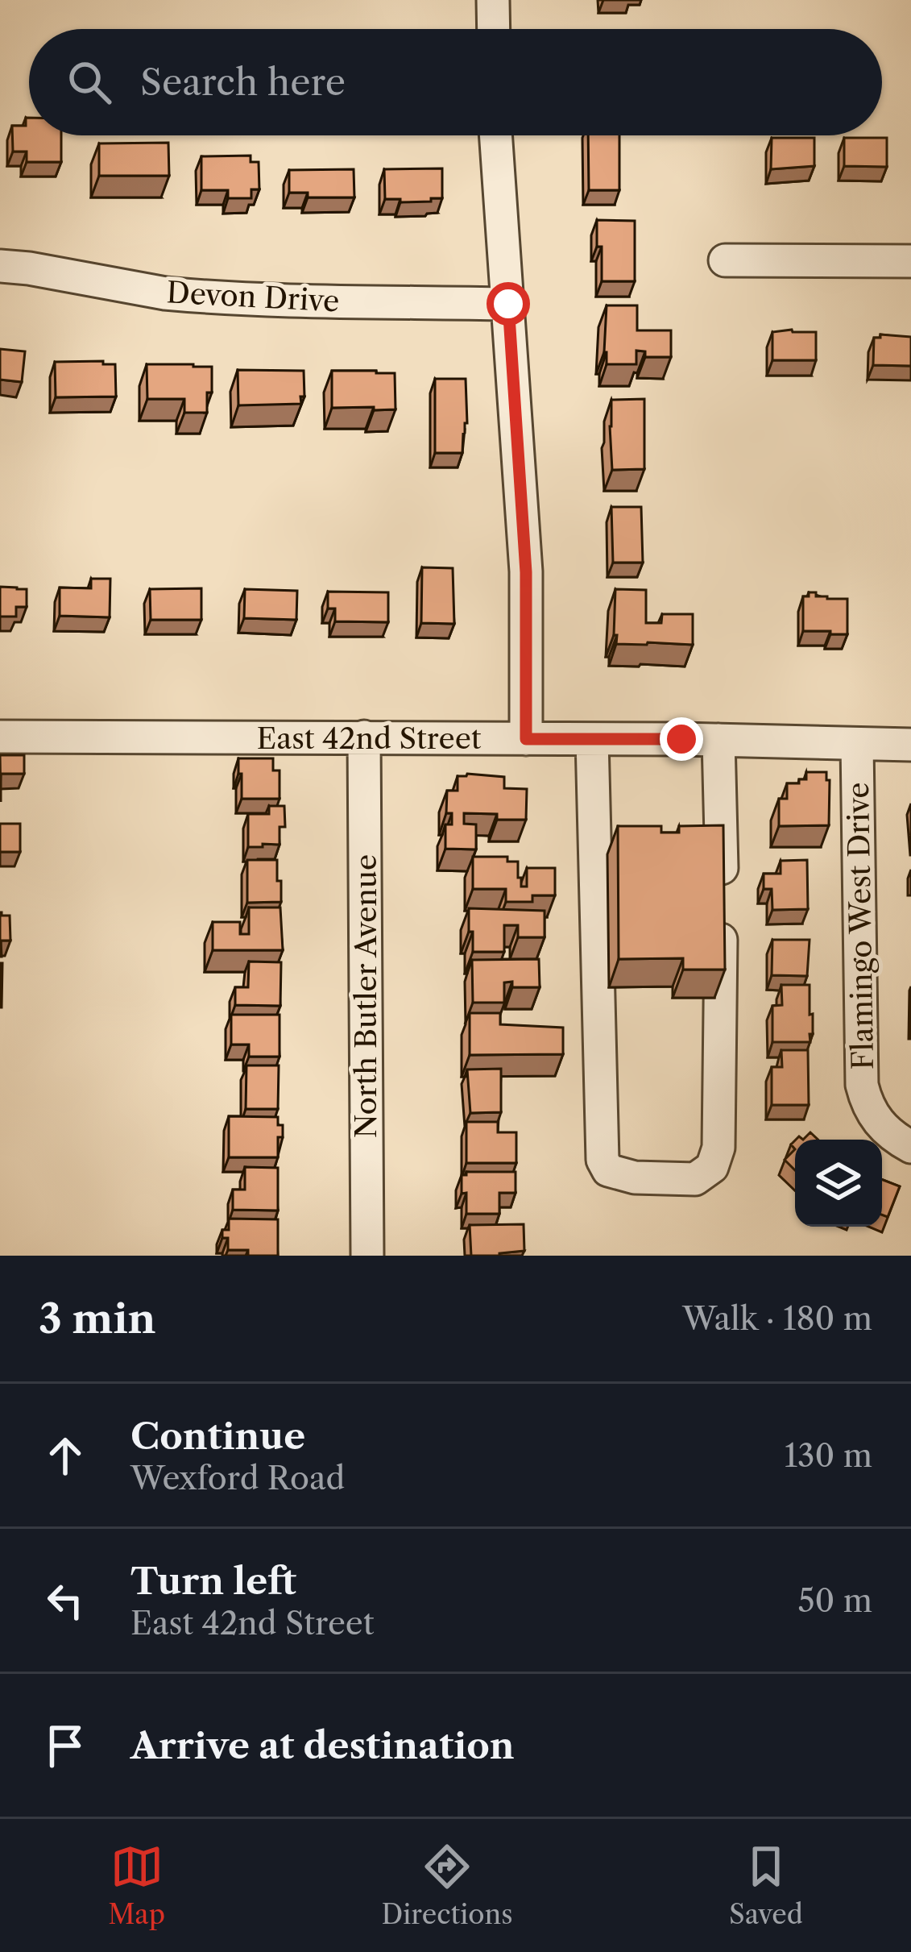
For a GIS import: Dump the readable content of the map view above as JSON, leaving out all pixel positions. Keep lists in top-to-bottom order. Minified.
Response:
{"streets":{"street":["Devon Drive","East 42nd Street","Flamingo West Drive","North Butler Avenue"]},"crossings":[["East 42nd Street","Flamingo West Drive"],["East 42nd Street","North Butler Avenue"]],"page":{"search":"Search here","heading":["3 min","Walk · 180 m"],"list":[["Continue","Wexford Road","130 m"],["Turn left","East 42nd Street","50 m"],"Arrive at destination"],"nav":["Map","Directions","Saved"]}}
